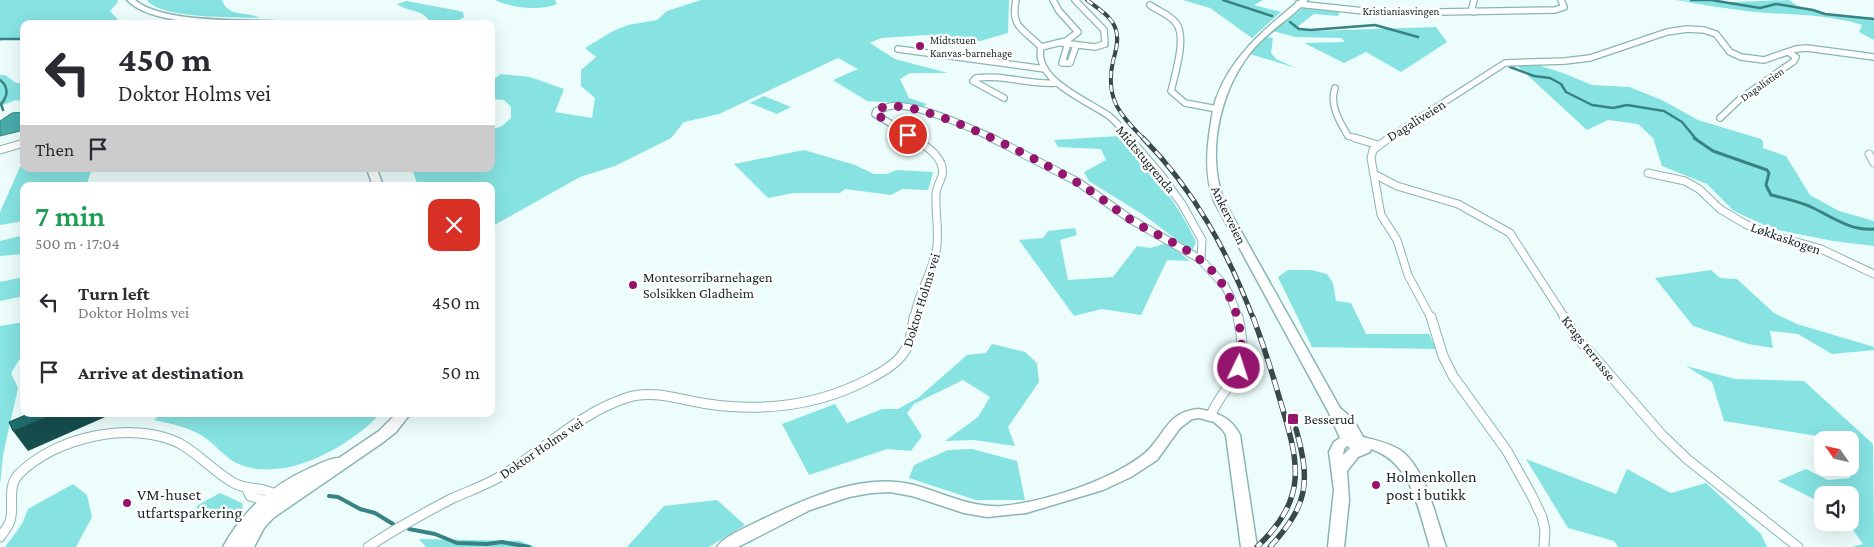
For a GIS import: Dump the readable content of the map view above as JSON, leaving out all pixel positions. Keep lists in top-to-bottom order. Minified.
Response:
{"streets":{"main road":["Ankerveien"],"street":["Kristianiasvingen","Dagalistien","Dagaliveien","Midtstugrenda","Løkkaskogen","Doktor Holms vei","Krags terrasse"]},"crossings":[["Kristianiasvingen","Ankerveien"],["Dagalistien","Dagaliveien"],["Dagaliveien","Krags terrasse"],["Midtstugrenda","Doktor Holms vei"]],"places":{"other":["Midtstuen Kanvas-barnehage","Montesorribarnehagen Solsikken Gladheim","Holmenkollen post i butikk","VM-huset utfartsparkering"],"transit":["Besserud"]},"north":"top left","page":{"turn":["450 m","Doktor Holms vei"],"then":"Then","heading":["7 min","500 m · 17:04"],"list":[{"name":"Turn left","note":"Doktor Holms vei","value":"450 m"},{"name":"Arrive at destination","value":"50 m"}]}}
